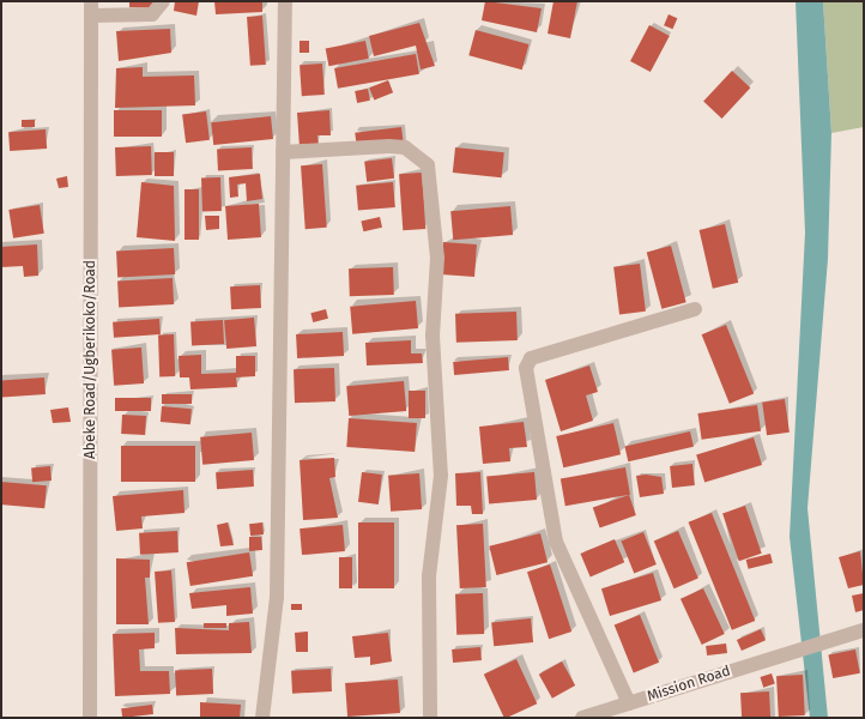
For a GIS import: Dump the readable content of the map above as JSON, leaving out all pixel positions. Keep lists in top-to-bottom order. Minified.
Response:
{"streets":{"street":["Abeke Road/Ugberikoko/Road","Mission Road"]}}
